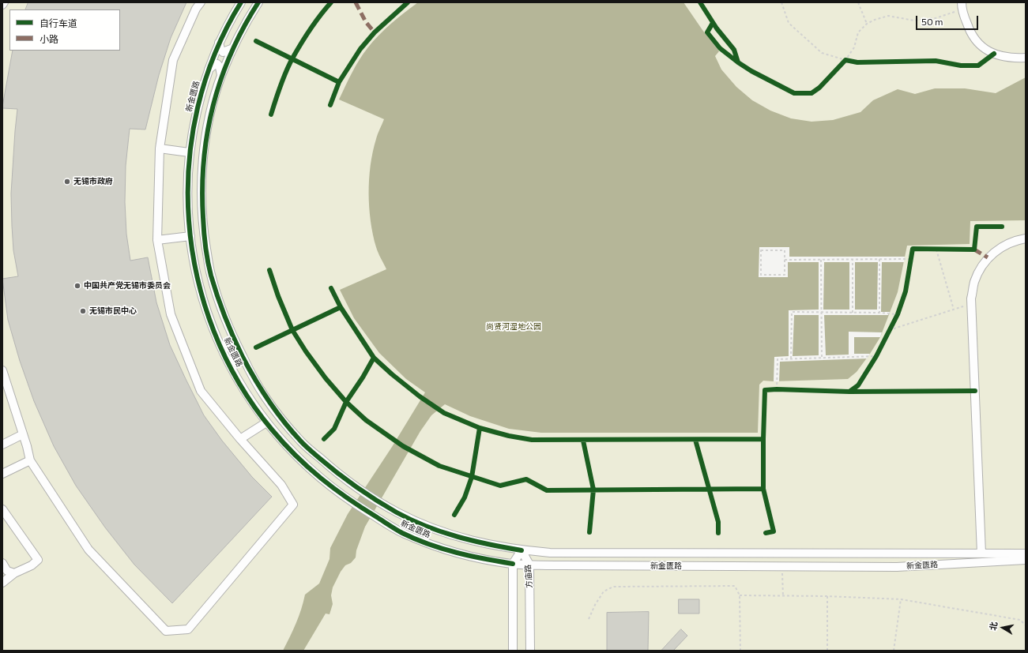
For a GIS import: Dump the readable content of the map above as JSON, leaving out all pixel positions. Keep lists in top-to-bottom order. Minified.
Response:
{"streets":{"street":["新金匮路","方庙路"]},"crossings":[["新金匮路","方庙路"]],"parks":["尚贤河湿地公园"],"places":["无锡市政府","中国共产党无锡市委员会","无锡市民中心"],"legend":["自行车道","小路"],"scale_bar":"50 m","north":"left"}
